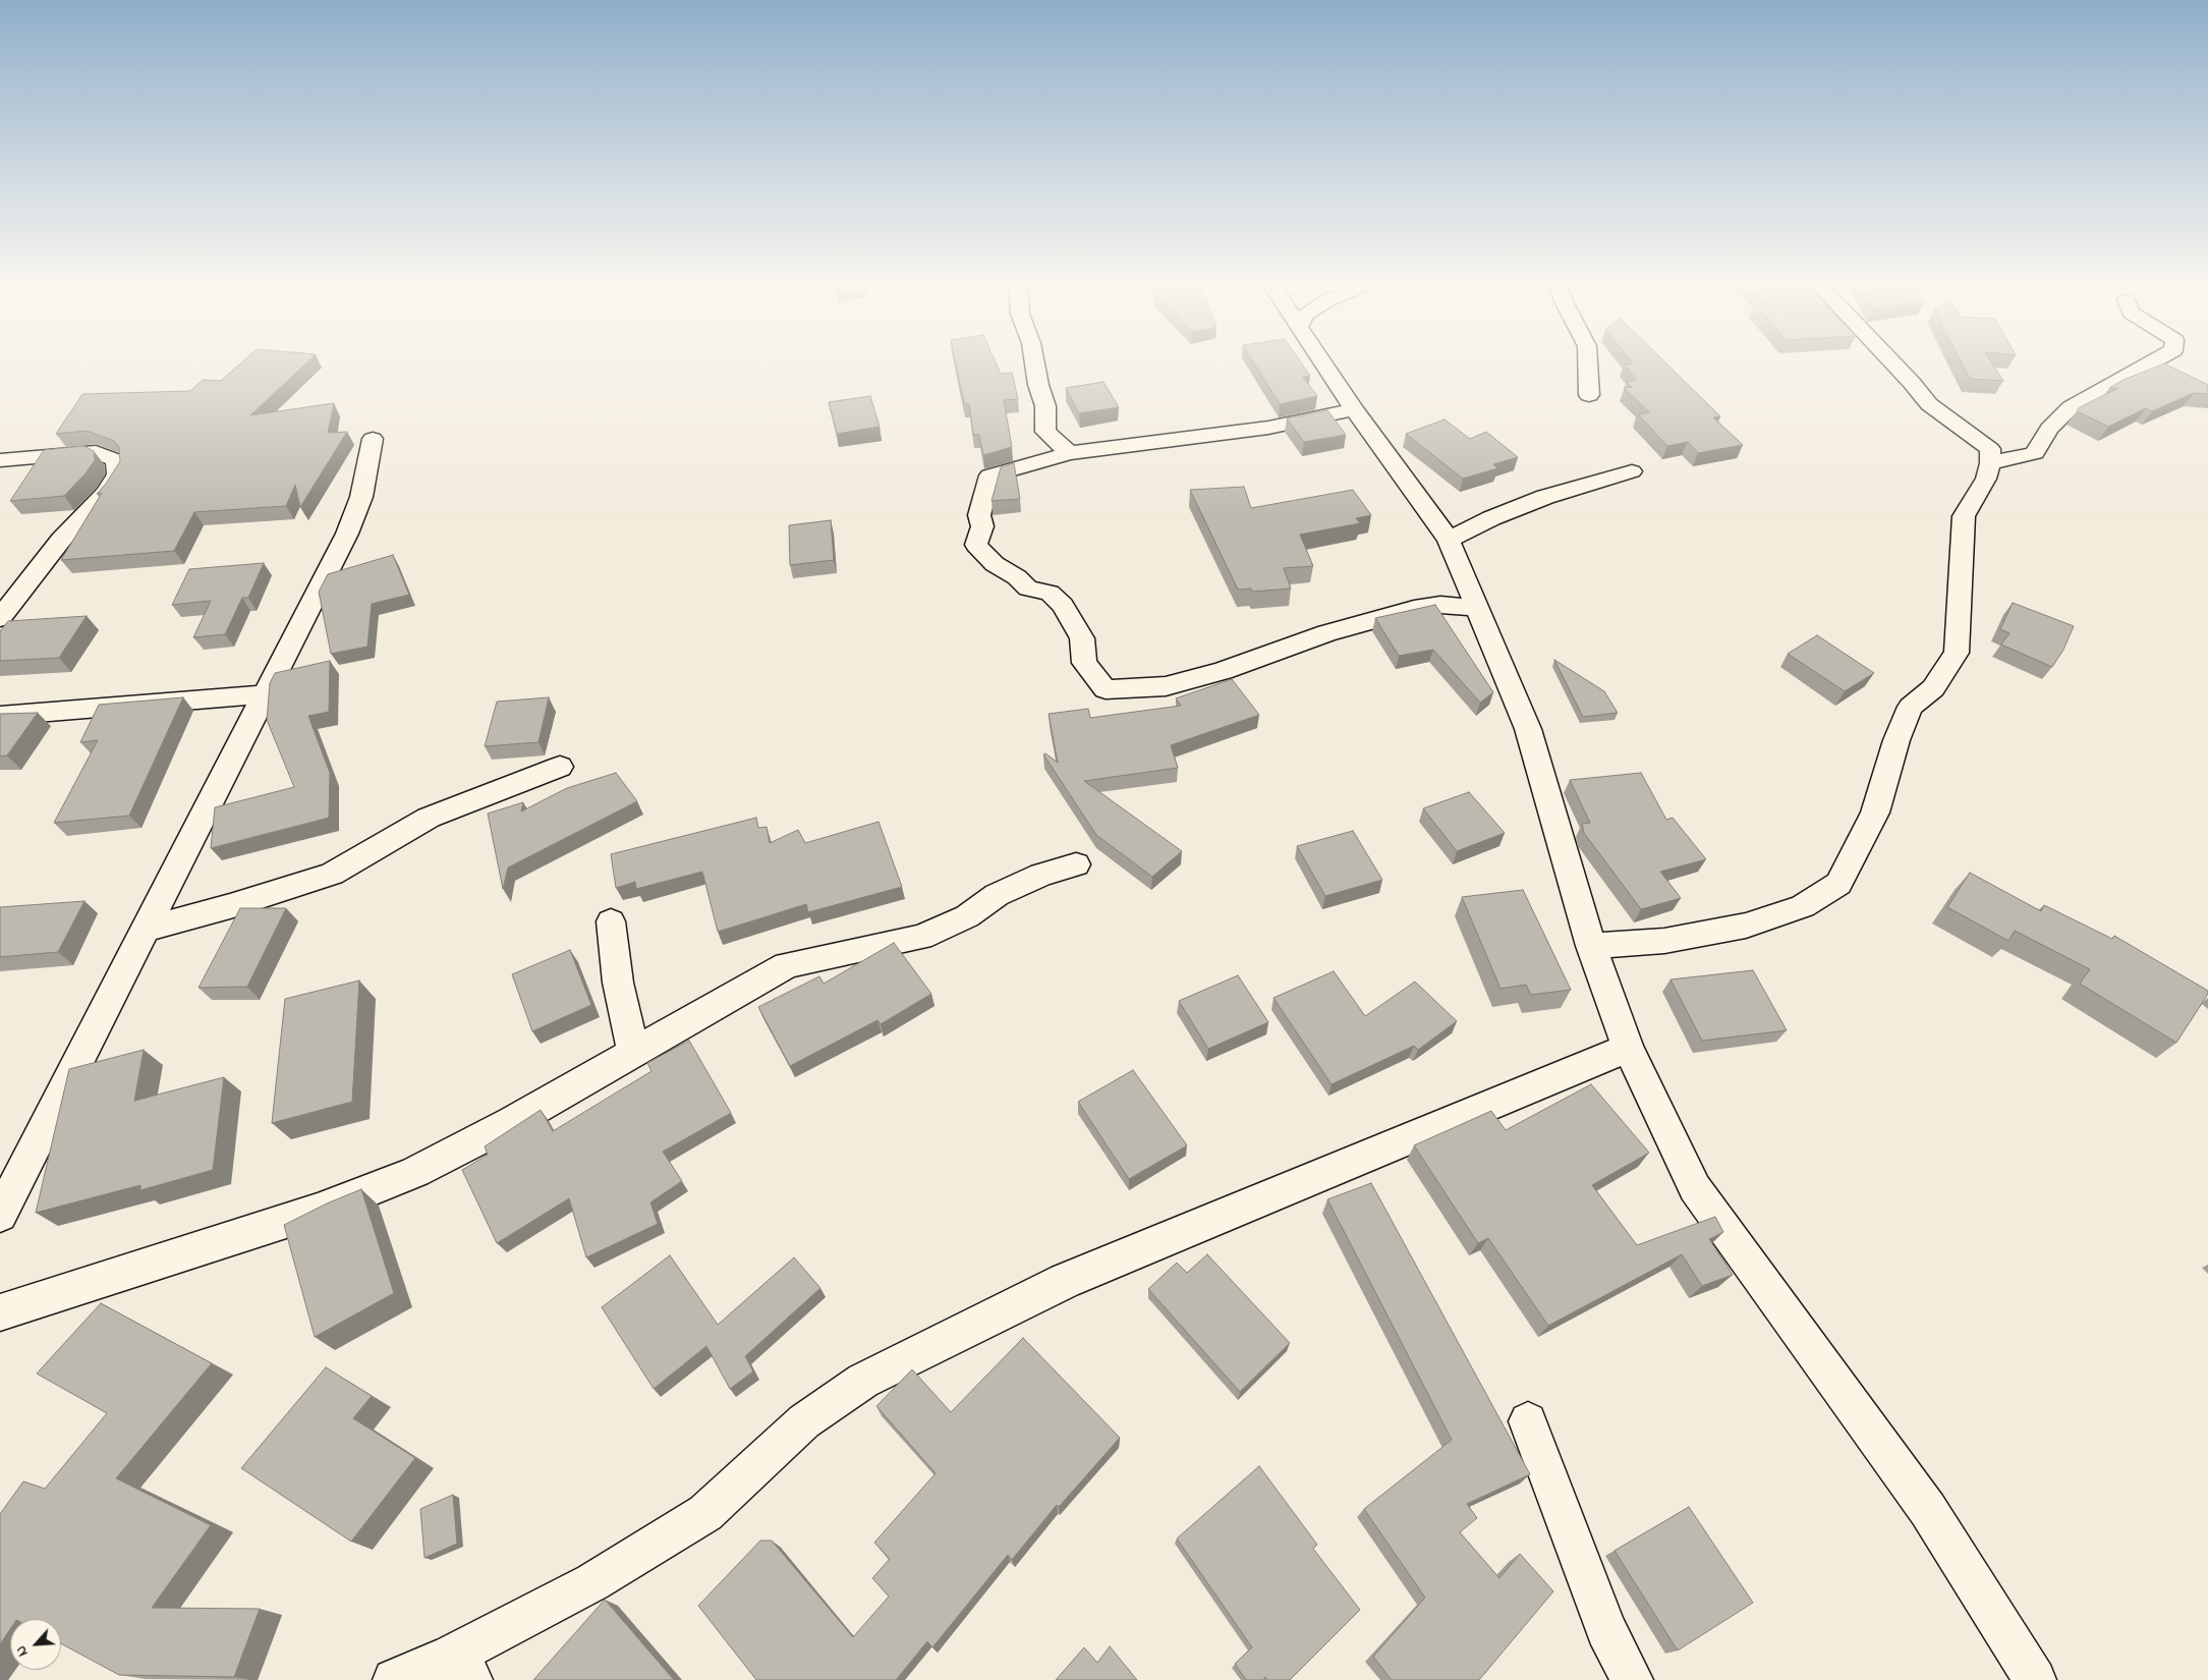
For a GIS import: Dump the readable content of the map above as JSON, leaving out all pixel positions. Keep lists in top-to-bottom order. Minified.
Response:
{"north":"bottom left"}
